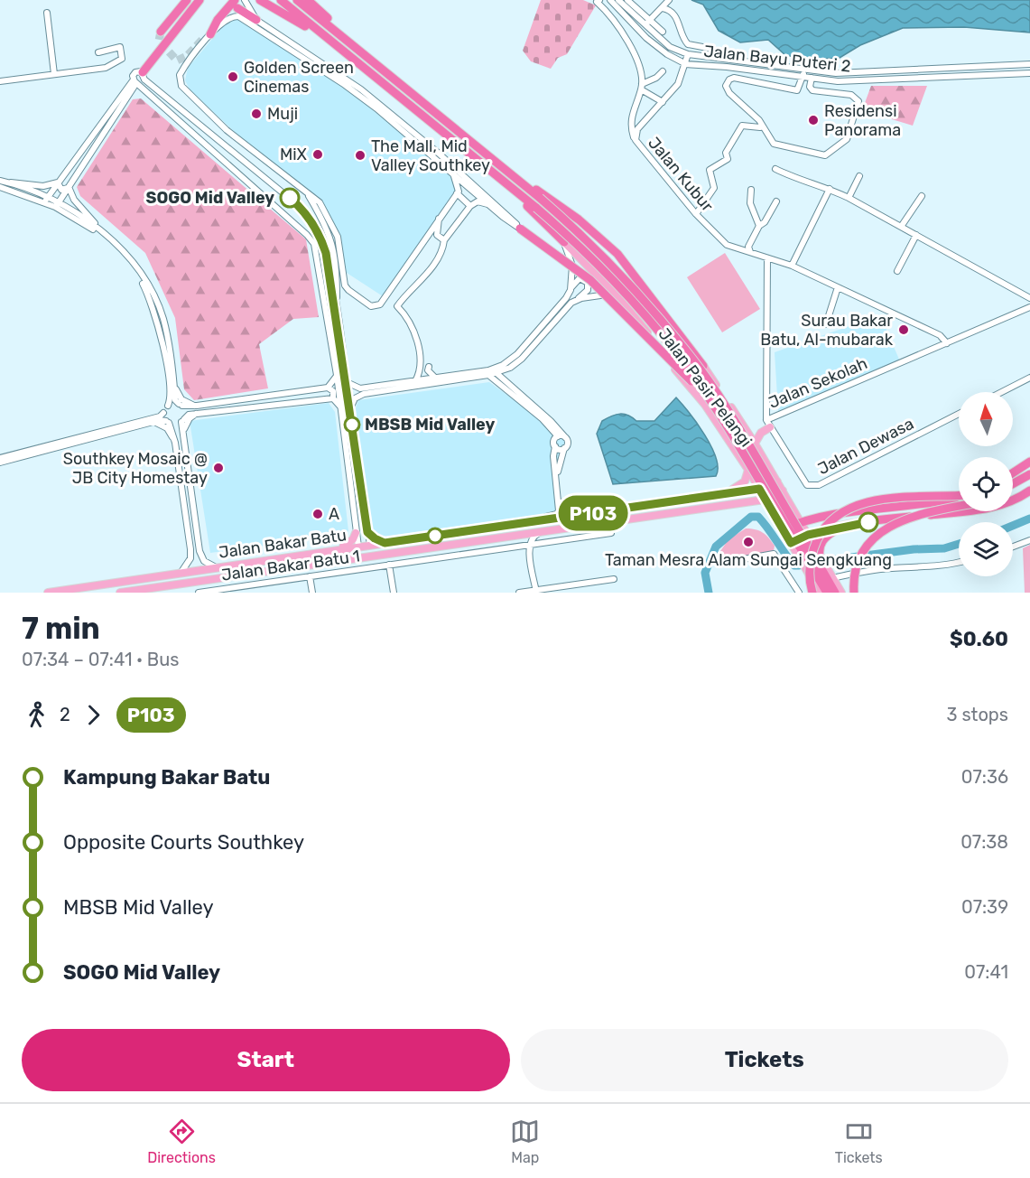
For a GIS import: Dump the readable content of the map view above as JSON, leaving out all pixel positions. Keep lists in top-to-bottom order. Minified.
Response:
{"streets":{"main road":["Jalan Pasir Pelangi","Jalan Bakar Batu"],"street":["Jalan Bayu Puteri 2","Jalan Kubur","Jalan Sekolah","Jalan Dewasa","Jalan Bakar Batu 1"]},"crossings":[["Jalan Bayu Puteri 2","Jalan Kubur"],["Jalan Kubur","Jalan Sekolah"],["Jalan Pasir Pelangi","Jalan Bakar Batu"]],"places":["Golden Screen Cinemas","Muji","Residensi Panorama","MiX","The Mall, Mid Valley Southkey","SOGO Mid Valley","Surau Bakar Batu, Al-mubarak","MBSB Mid Valley","Southkey Mosaic @ JB City Homestay","A","Taman Mesra Alam Sungai Sengkuang"],"lines":["bus line P103"],"north":"top","page":{"on_map":"P103","heading":["7 min","07:34 – 07:41 · Bus","$0.60"],"legs":["2","P103","3 stops"],"list":[{"name":"Kampung Bakar Batu","value":"07:36"},{"name":"Opposite Courts Southkey","value":"07:38"},{"name":"MBSB Mid Valley","value":"07:39"},{"name":"SOGO Mid Valley","value":"07:41"}],"buttons":["Start","Tickets"],"tabs":["Directions","Map","Tickets"]}}
